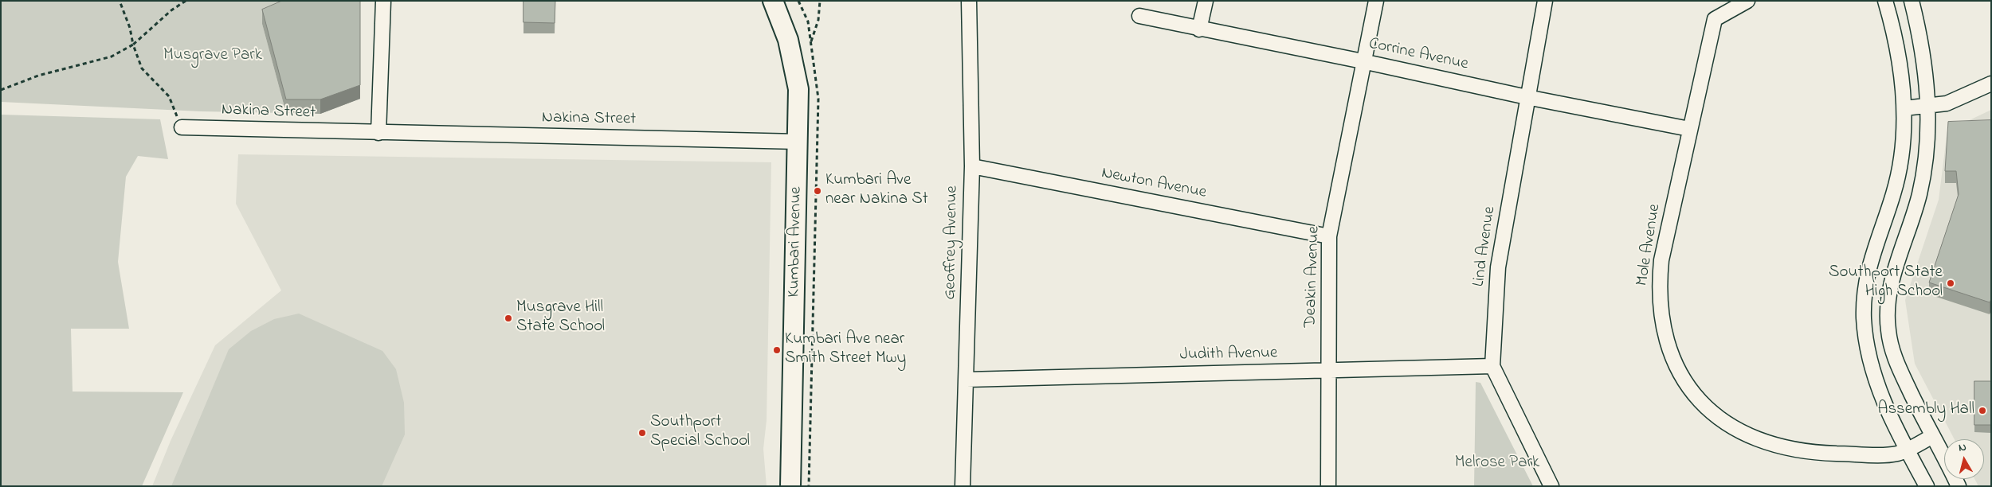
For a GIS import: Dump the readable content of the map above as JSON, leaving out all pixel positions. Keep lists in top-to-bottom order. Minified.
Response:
{"streets":{"main road":["Kumbari Avenue"],"street":["Corrine Avenue","Nakina Street","Newton Avenue","Geoffrey Avenue","Mole Avenue","Lind Avenue","Deakin Avenue","Judith Avenue"]},"crossings":[["Corrine Avenue","Mole Avenue"],["Corrine Avenue","Lind Avenue"],["Corrine Avenue","Deakin Avenue"],["Nakina Street","Kumbari Avenue"],["Newton Avenue","Geoffrey Avenue"],["Newton Avenue","Deakin Avenue"],["Geoffrey Avenue","Judith Avenue"],["Lind Avenue","Judith Avenue"],["Deakin Avenue","Judith Avenue"]],"parks":["Musgrave Park","Melrose Park"],"places":["Kumbari Ave near Nakina St","Southport State High School","Musgrave Hill State School","Kumbari Ave near Smith Street Mwy","Assembly Hall","Southport Special School"],"north":"top"}
